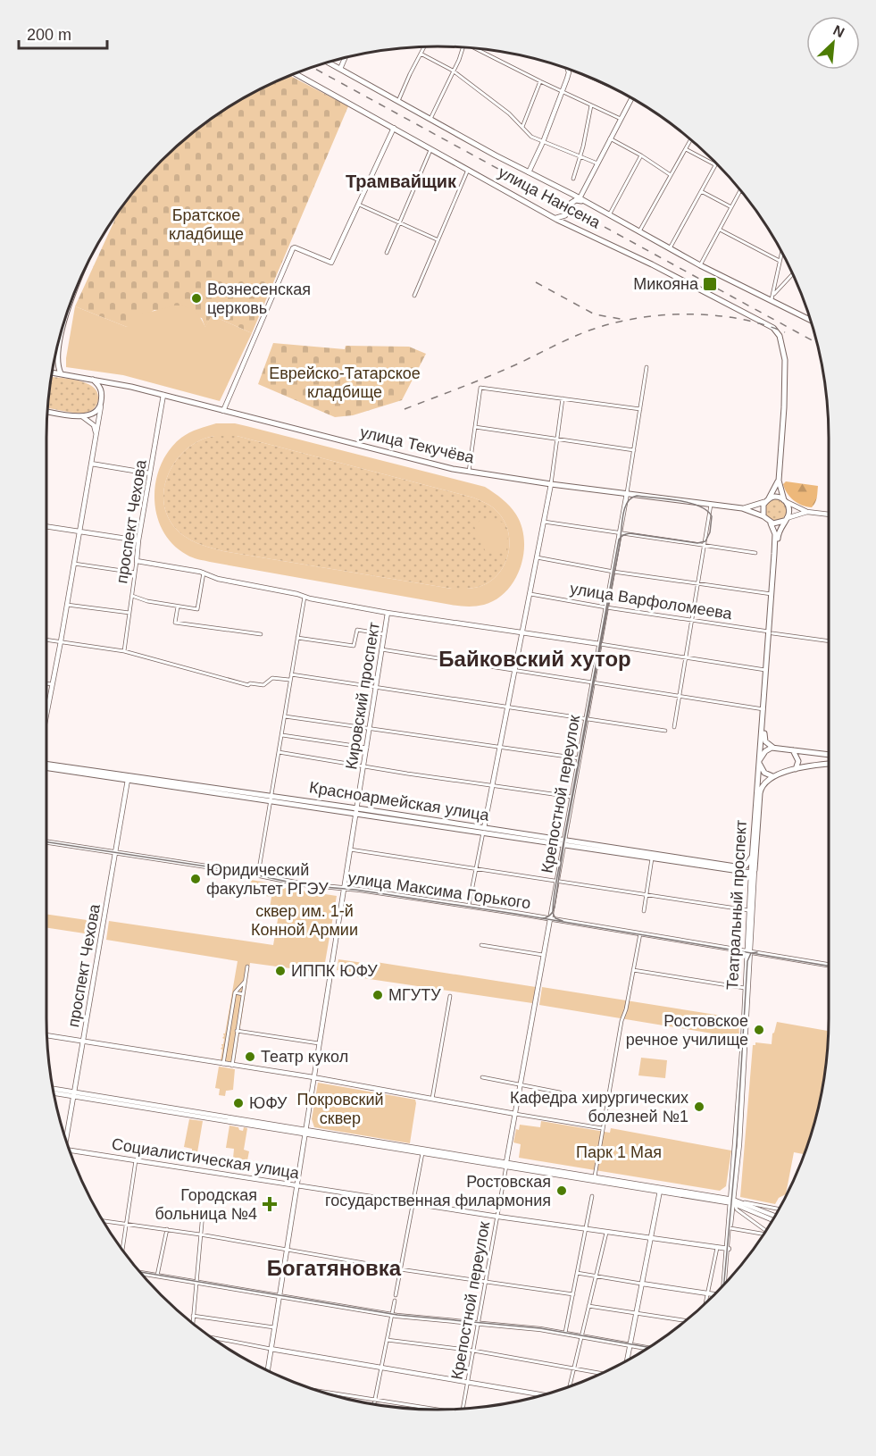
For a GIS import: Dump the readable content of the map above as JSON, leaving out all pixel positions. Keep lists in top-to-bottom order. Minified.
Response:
{"streets":{"main road":["улица Нансена","улица Текучёва","Красноармейская улица","Театральный проспект"],"street":["проспект Чехова","улица Варфоломеева","Кировский проспект","Крепостной переулок","улица Максима Горького","Социалистическая улица"]},"crossings":[["улица Текучёва","проспект Чехова"],["улица Текучёва","Крепостной переулок"],["улица Текучёва","Театральный проспект"],["проспект Чехова","Красноармейская улица"],["проспект Чехова","улица Максима Горького"],["улица Варфоломеева","Крепостной переулок"],["улица Варфоломеева","Театральный проспект"],["Кировский проспект","Красноармейская улица"],["Кировский проспект","улица Максима Горького"],["Кировский проспект","Социалистическая улица"],["Крепостной переулок","Красноармейская улица"],["Крепостной переулок","улица Максима Горького"],["Крепостной переулок","Социалистическая улица"],["Красноармейская улица","Театральный проспект"],["улица Максима Горького","Театральный проспект"],["Театральный проспект","Социалистическая улица"]],"districts":["Трамвайщик","Байковский хутор","Богатяновка"],"parks":["Братское кладбище","Еврейско-Татарское кладбище","сквер им. 1-й Конной Армии","Покровский сквер","Парк 1 Мая"],"places":{"transit":["Микояна"],"other":["Вознесенская церковь","Юридический факультет РГЭУ","ИППК ЮФУ","МГУТУ","Ростовское речное училище","Театр кукол","ЮФУ","Кафедра хирургических болезней №1","Ростовская государственная филармония"],"health":["Городская больница №4"]},"scale_bar":"200 m","north":"top right"}
